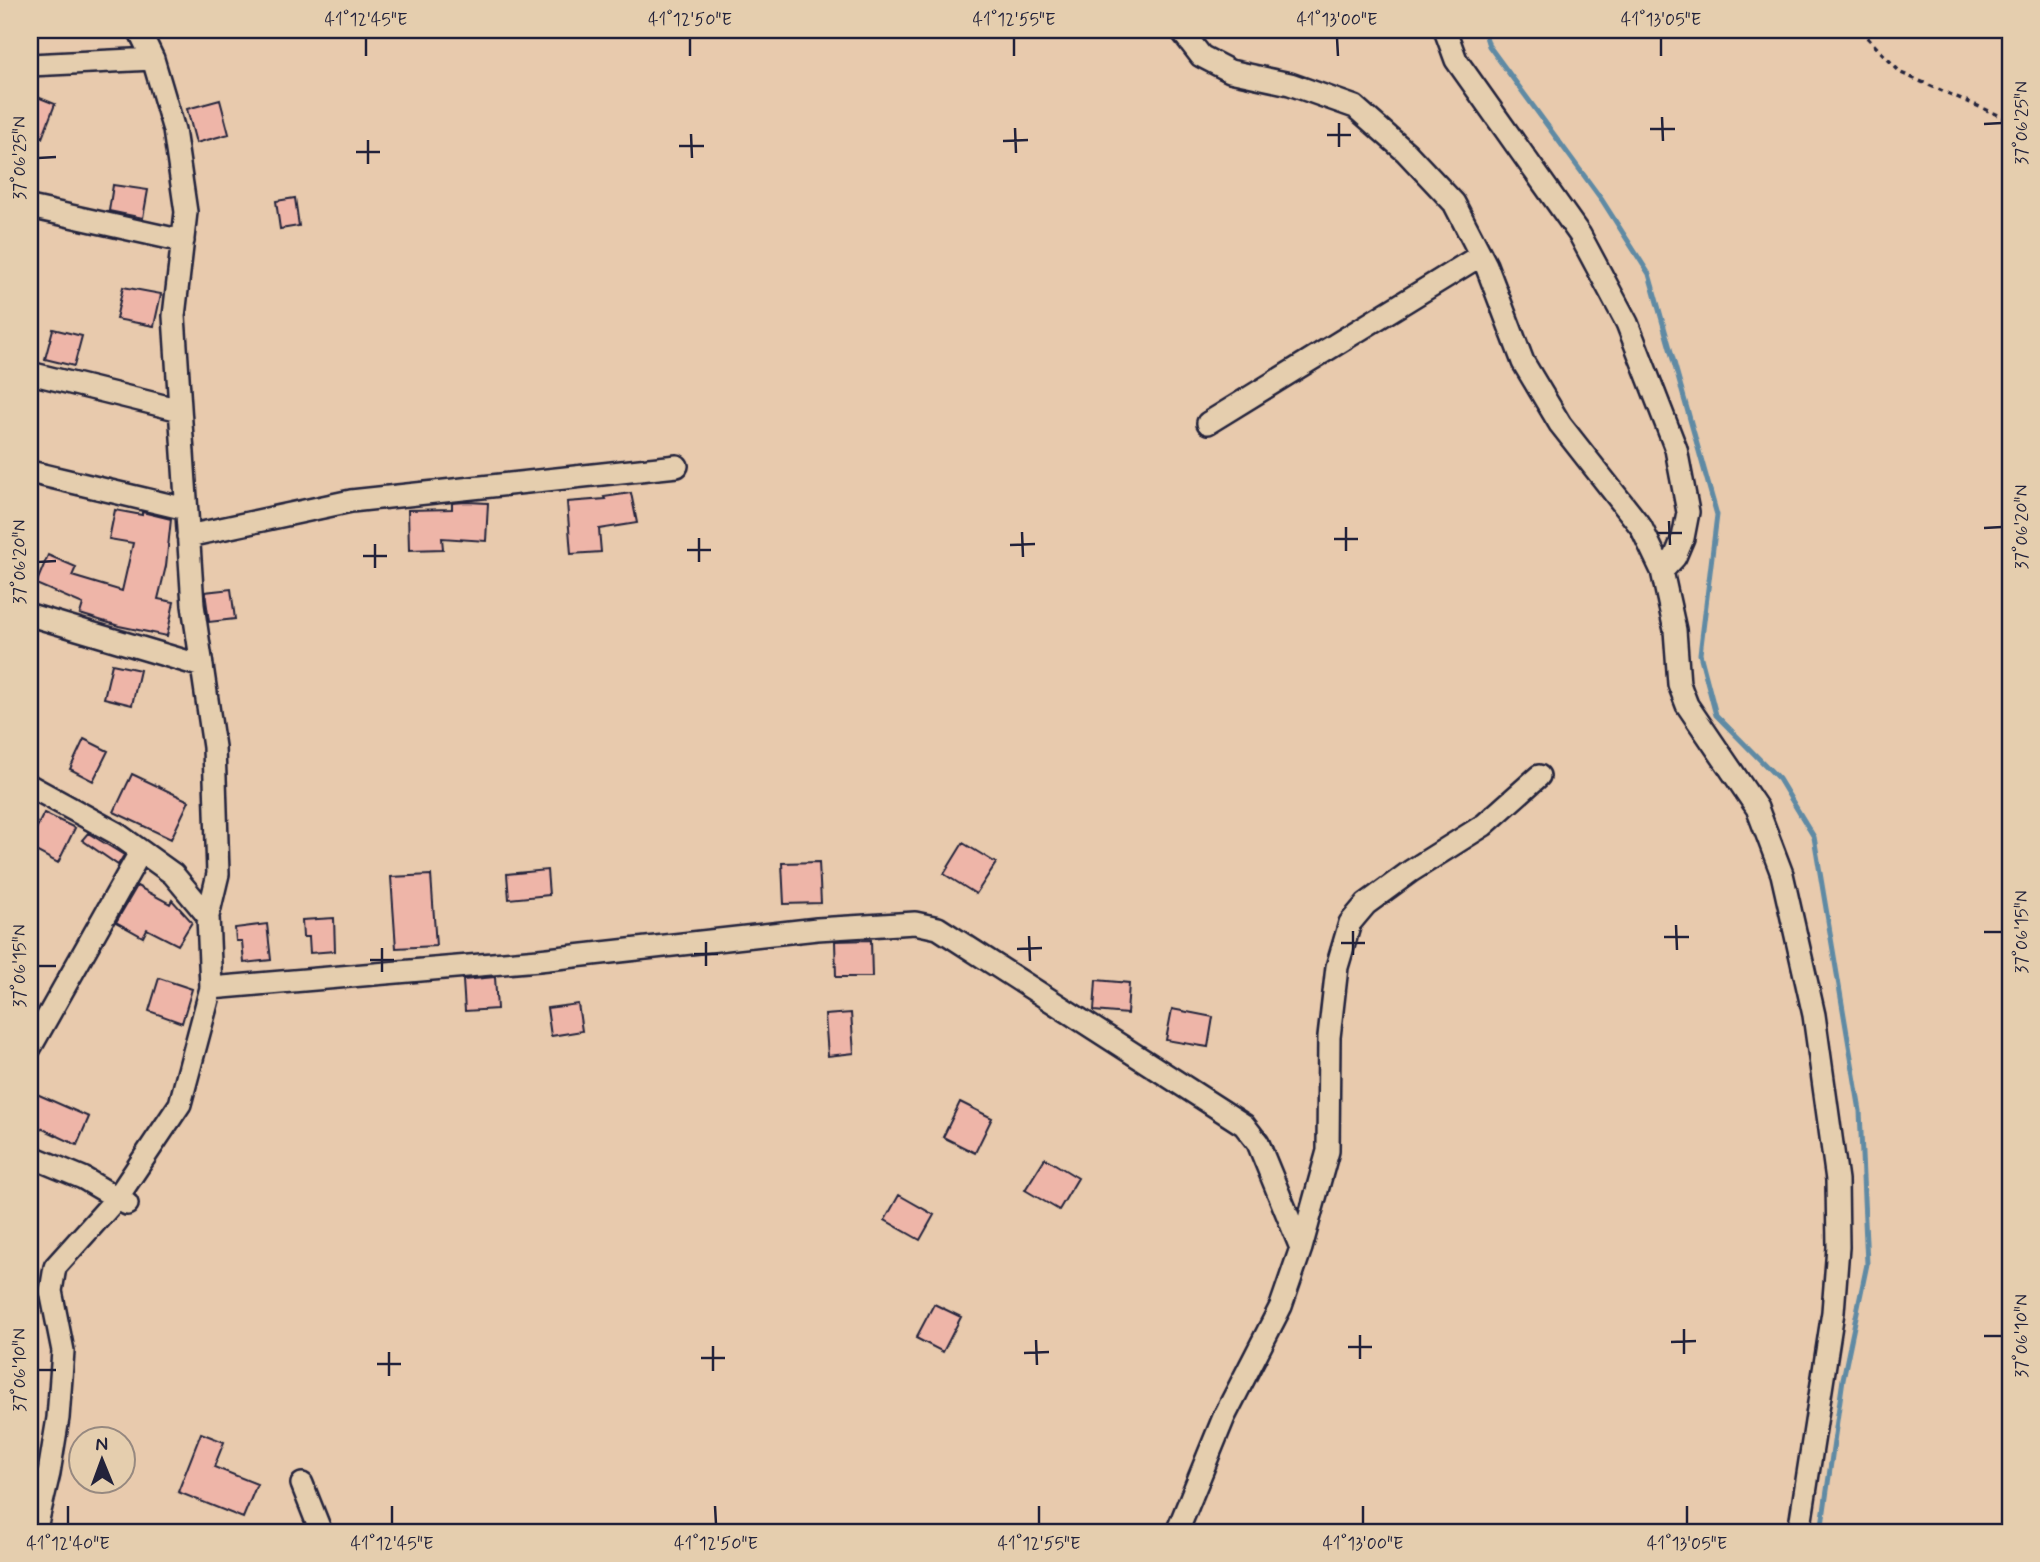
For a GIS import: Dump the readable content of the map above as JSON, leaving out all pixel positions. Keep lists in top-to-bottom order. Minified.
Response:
{"north":"top","coordinates":["41°12'45\"E","41°12'50\"E","41°12'55\"E","41°13'00\"E","41°13'05\"E","37°06'25\"N","37°06'20\"N","37°06'15\"N","37°06'10\"N","41°12'40\"E"]}
